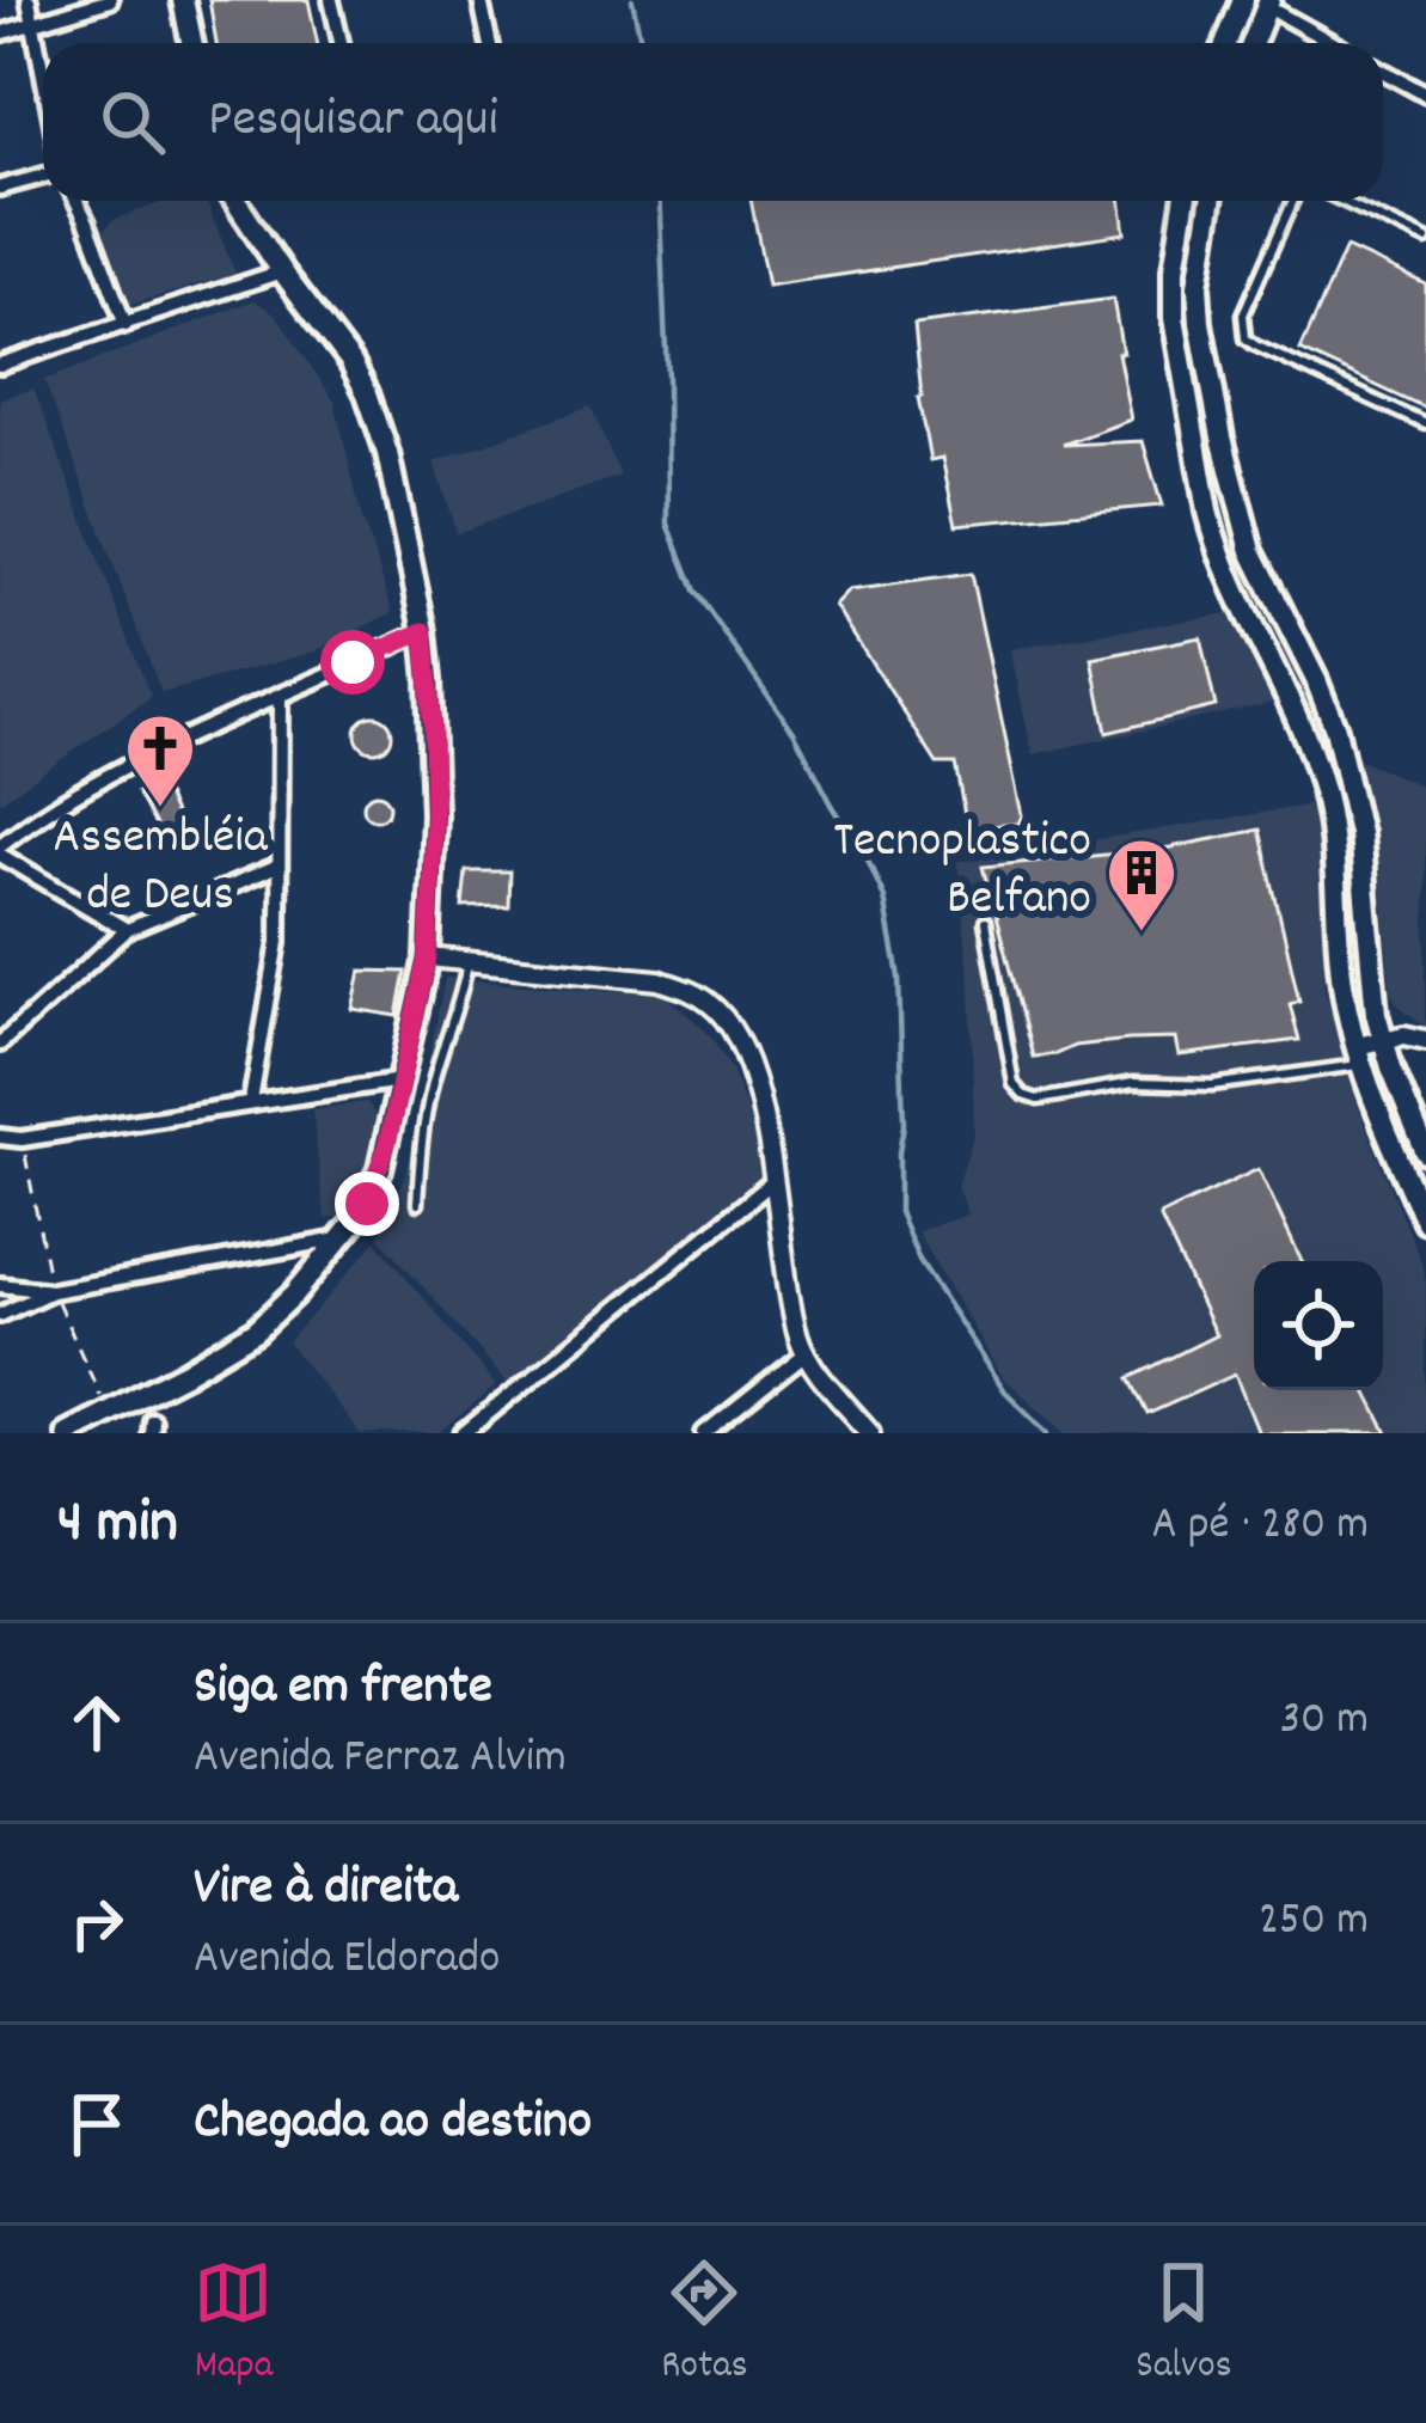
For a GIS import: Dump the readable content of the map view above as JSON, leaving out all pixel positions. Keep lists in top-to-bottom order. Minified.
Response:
{"places":{"church":["Assembléia de Deus"],"building":["Tecnoplastico Belfano"]},"page":{"search":"Pesquisar aqui","heading":["4 min","A pé · 280 m"],"list":[["Siga em frente","Avenida Ferraz Alvim","30 m"],["Vire à direita","Avenida Eldorado","250 m"],"Chegada ao destino"],"nav":["Mapa","Rotas","Salvos"]}}
